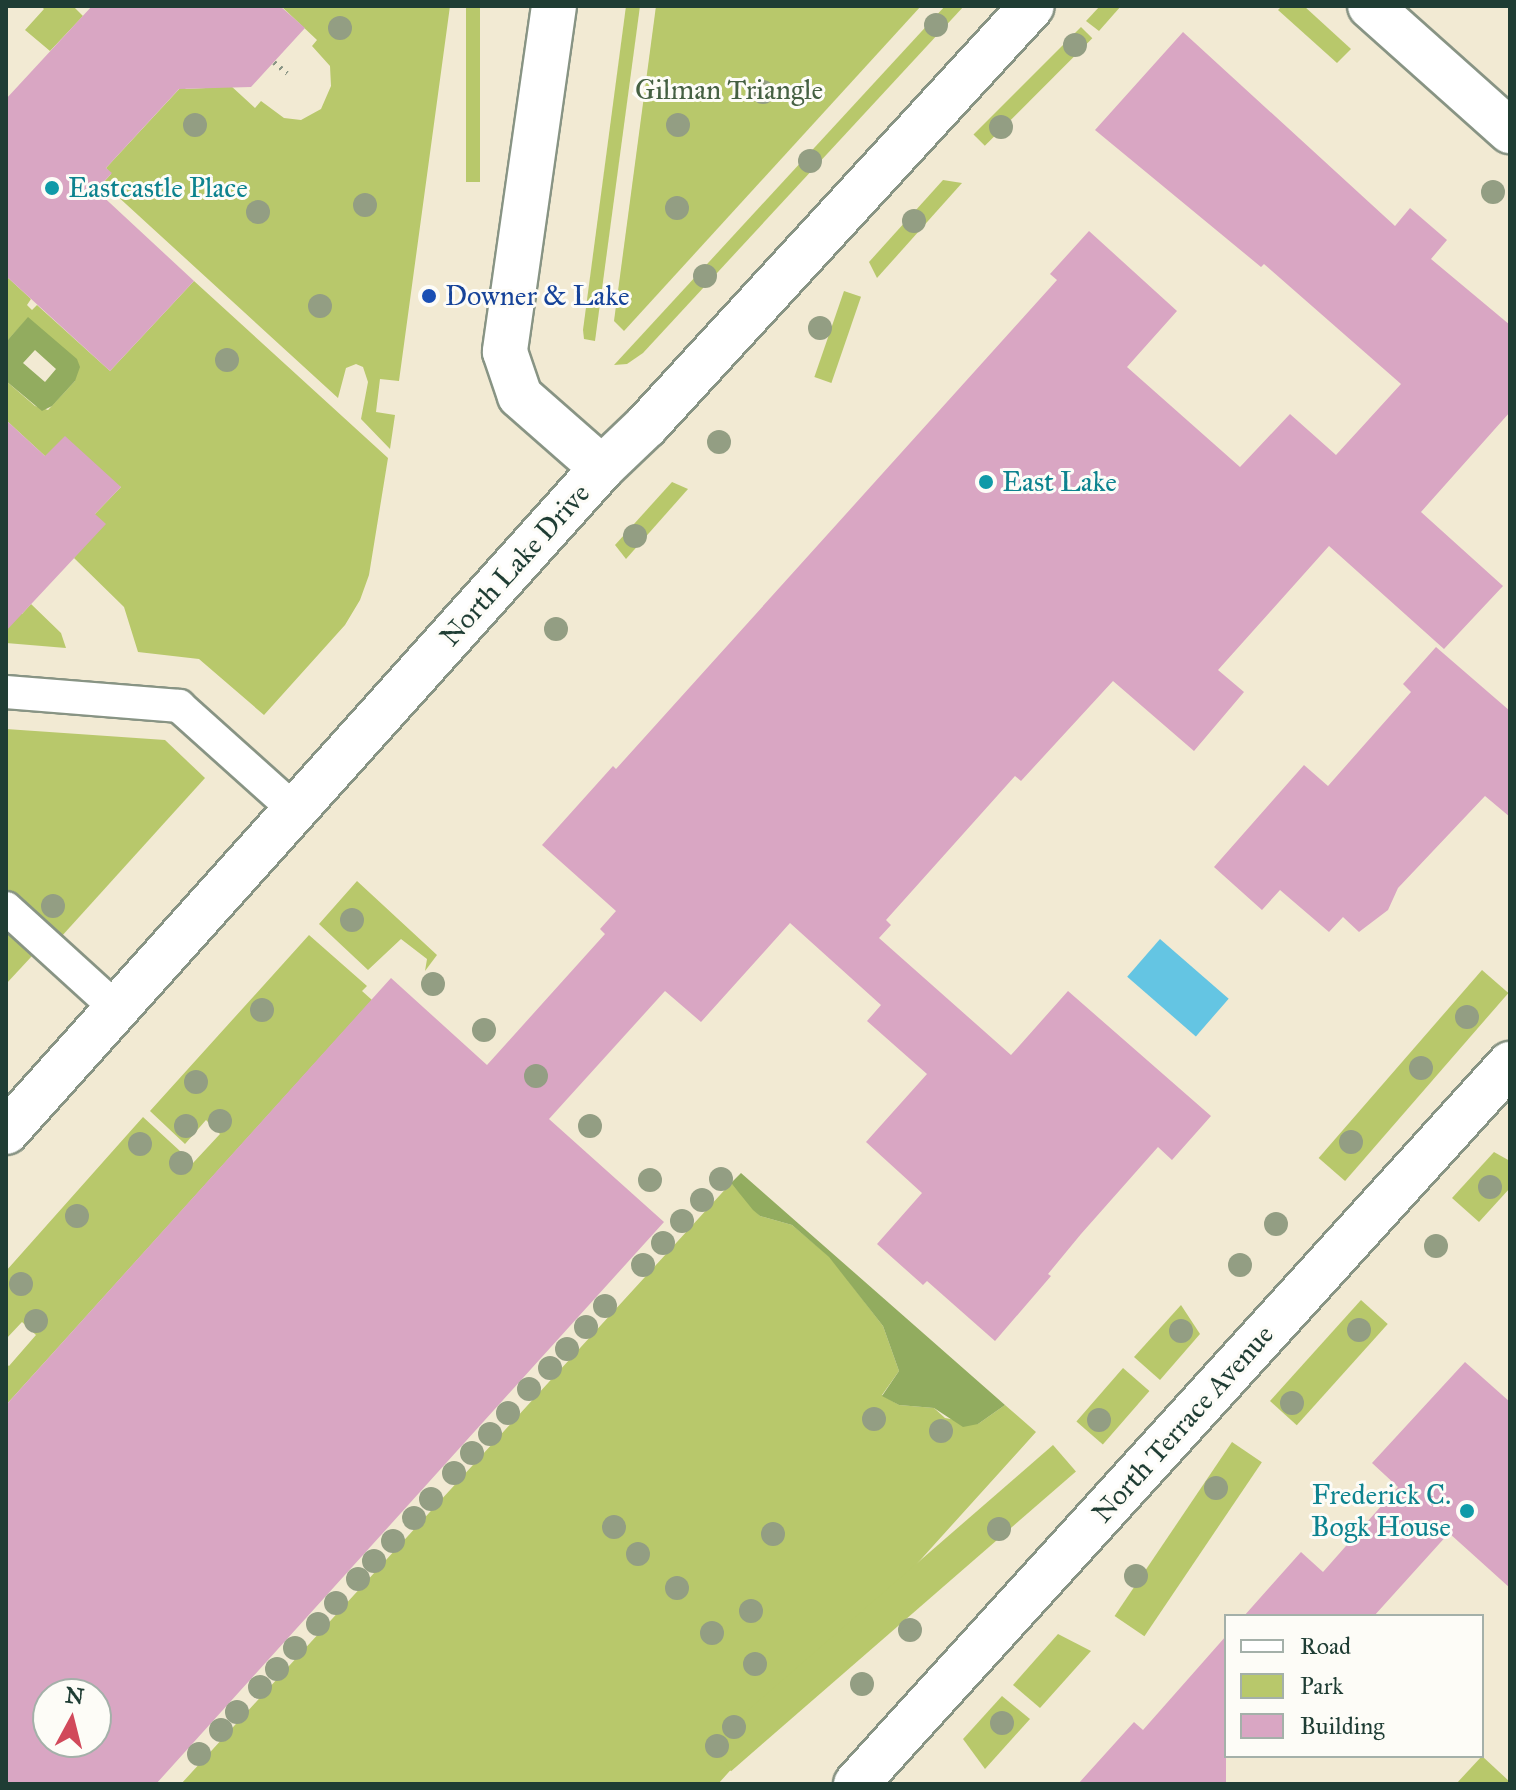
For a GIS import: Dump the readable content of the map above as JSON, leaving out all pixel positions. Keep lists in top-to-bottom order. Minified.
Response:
{"streets":{"street":["North Lake Drive","North Terrace Avenue"]},"parks":["Gilman Triangle"],"places":["Eastcastle Place","Downer & Lake","East Lake","Frederick C. Bogk House"],"legend":["Road","Park","Building"],"north":"top"}
